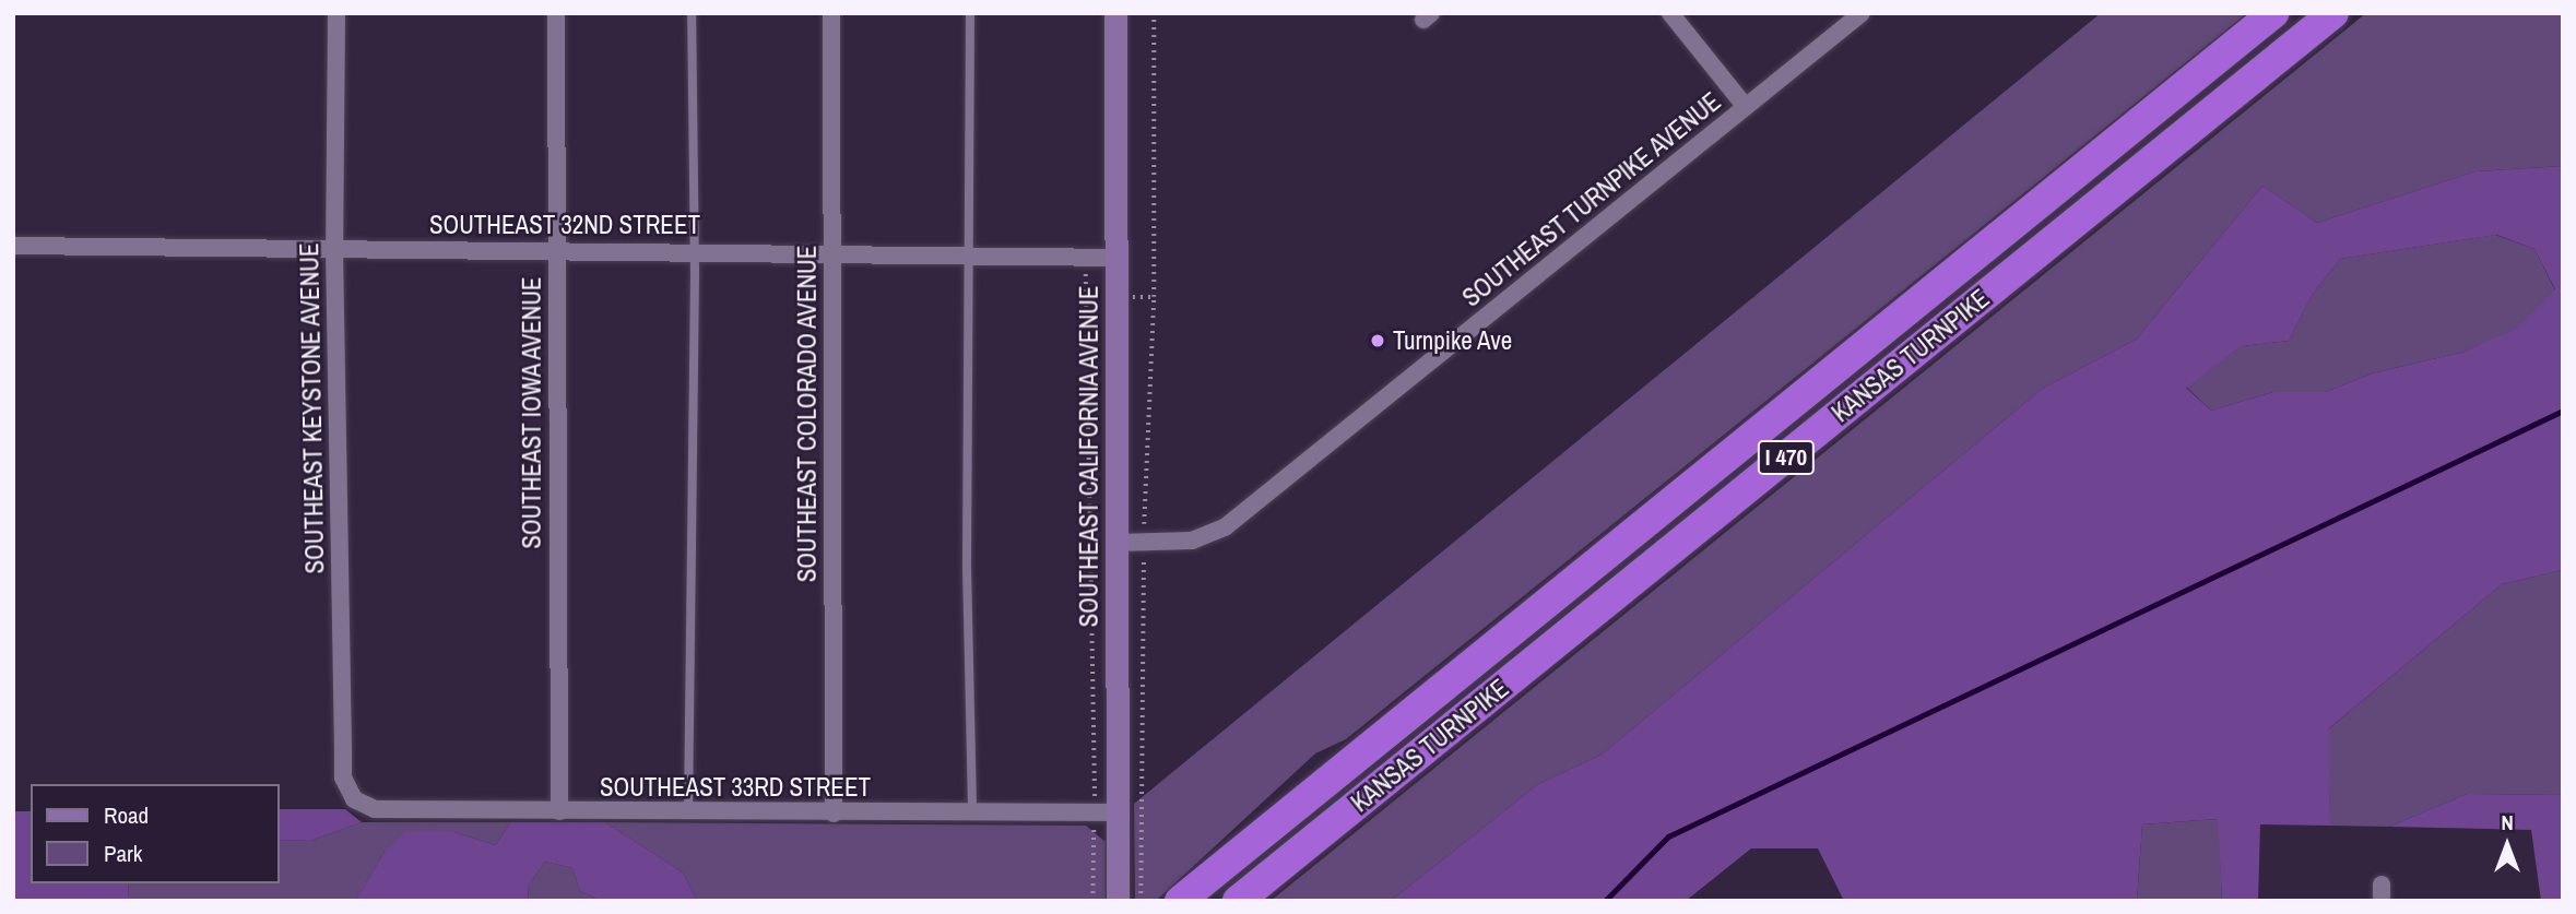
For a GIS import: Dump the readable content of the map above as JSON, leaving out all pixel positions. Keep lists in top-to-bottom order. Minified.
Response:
{"streets":{"highway":["KANSAS TURNPIKE","I 470"],"main road":["SOUTHEAST CALIFORNIA AVENUE"],"street":["SOUTHEAST TURNPIKE AVENUE","SOUTHEAST 32ND STREET","SOUTHEAST KEYSTONE AVENUE","SOUTHEAST IOWA AVENUE","SOUTHEAST COLORADO AVENUE","SOUTHEAST 33RD STREET"]},"crossings":[["SOUTHEAST TURNPIKE AVENUE","SOUTHEAST CALIFORNIA AVENUE"],["SOUTHEAST 32ND STREET","SOUTHEAST KEYSTONE AVENUE"],["SOUTHEAST 32ND STREET","SOUTHEAST IOWA AVENUE"],["SOUTHEAST 32ND STREET","SOUTHEAST COLORADO AVENUE"],["SOUTHEAST 32ND STREET","SOUTHEAST CALIFORNIA AVENUE"],["SOUTHEAST KEYSTONE AVENUE","SOUTHEAST 33RD STREET"],["SOUTHEAST IOWA AVENUE","SOUTHEAST 33RD STREET"],["SOUTHEAST COLORADO AVENUE","SOUTHEAST 33RD STREET"],["SOUTHEAST CALIFORNIA AVENUE","SOUTHEAST 33RD STREET"]],"places":["Turnpike Ave"],"legend":["Road","Park"],"north":"top"}
